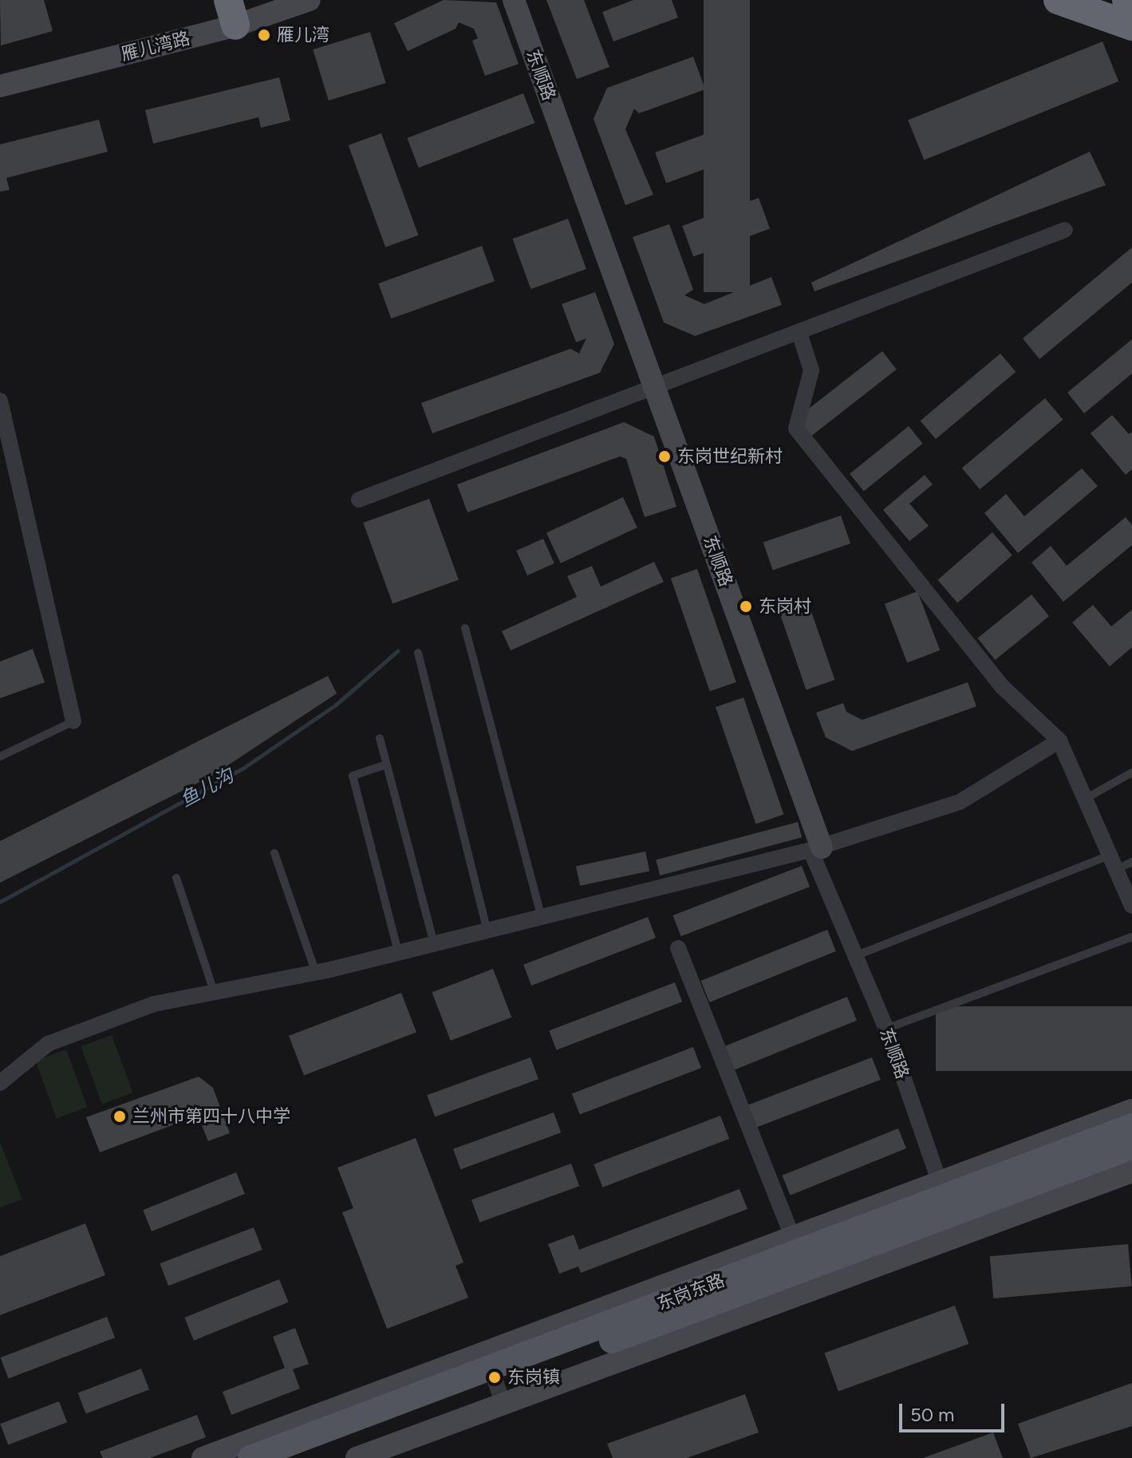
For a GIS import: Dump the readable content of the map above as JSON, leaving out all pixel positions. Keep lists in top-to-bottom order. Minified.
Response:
{"streets":{"main road":["东岗东路"],"street":["雁儿湾路","东顺路"]},"water":["鱼儿沟"],"places":["雁儿湾","东岗世纪新村","东岗村","兰州市第四十八中学","东岗镇"],"scale_bar":"50 m"}
